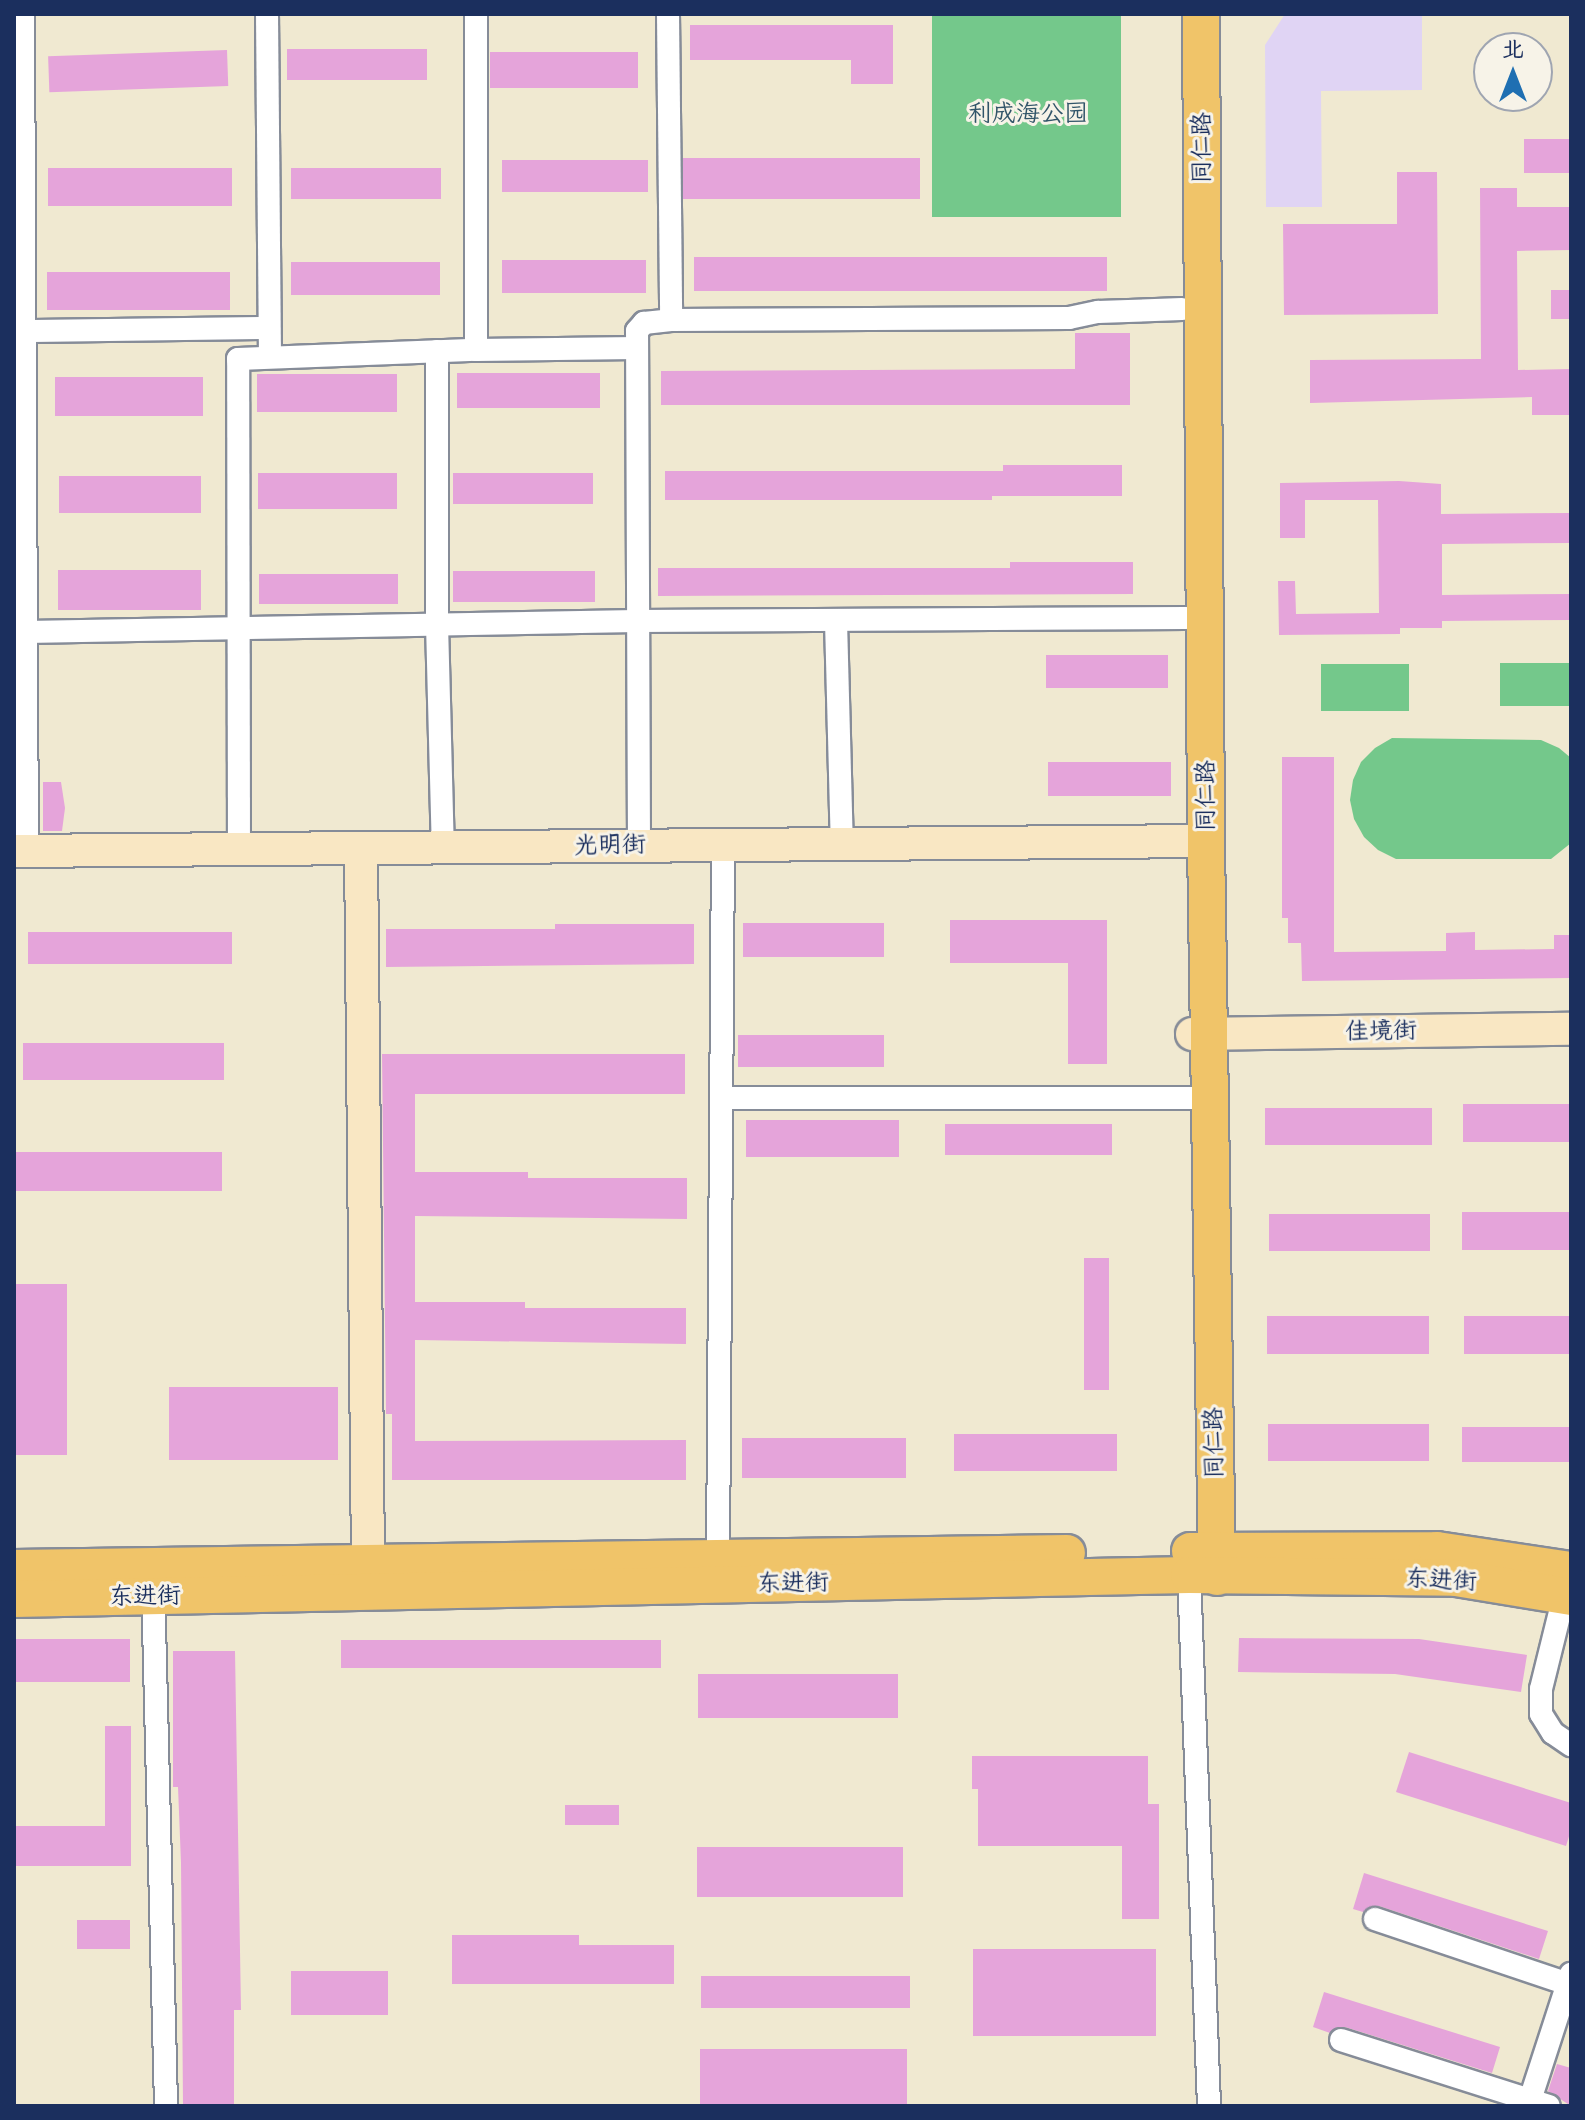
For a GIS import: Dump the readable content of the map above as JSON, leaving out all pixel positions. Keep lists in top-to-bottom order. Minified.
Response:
{"streets":{"main road":["同仁路","光明街","佳境街","东进街"]},"crossings":[["同仁路","光明街"],["同仁路","佳境街"],["同仁路","东进街"]],"parks":["利成海公园"],"north":"top"}
